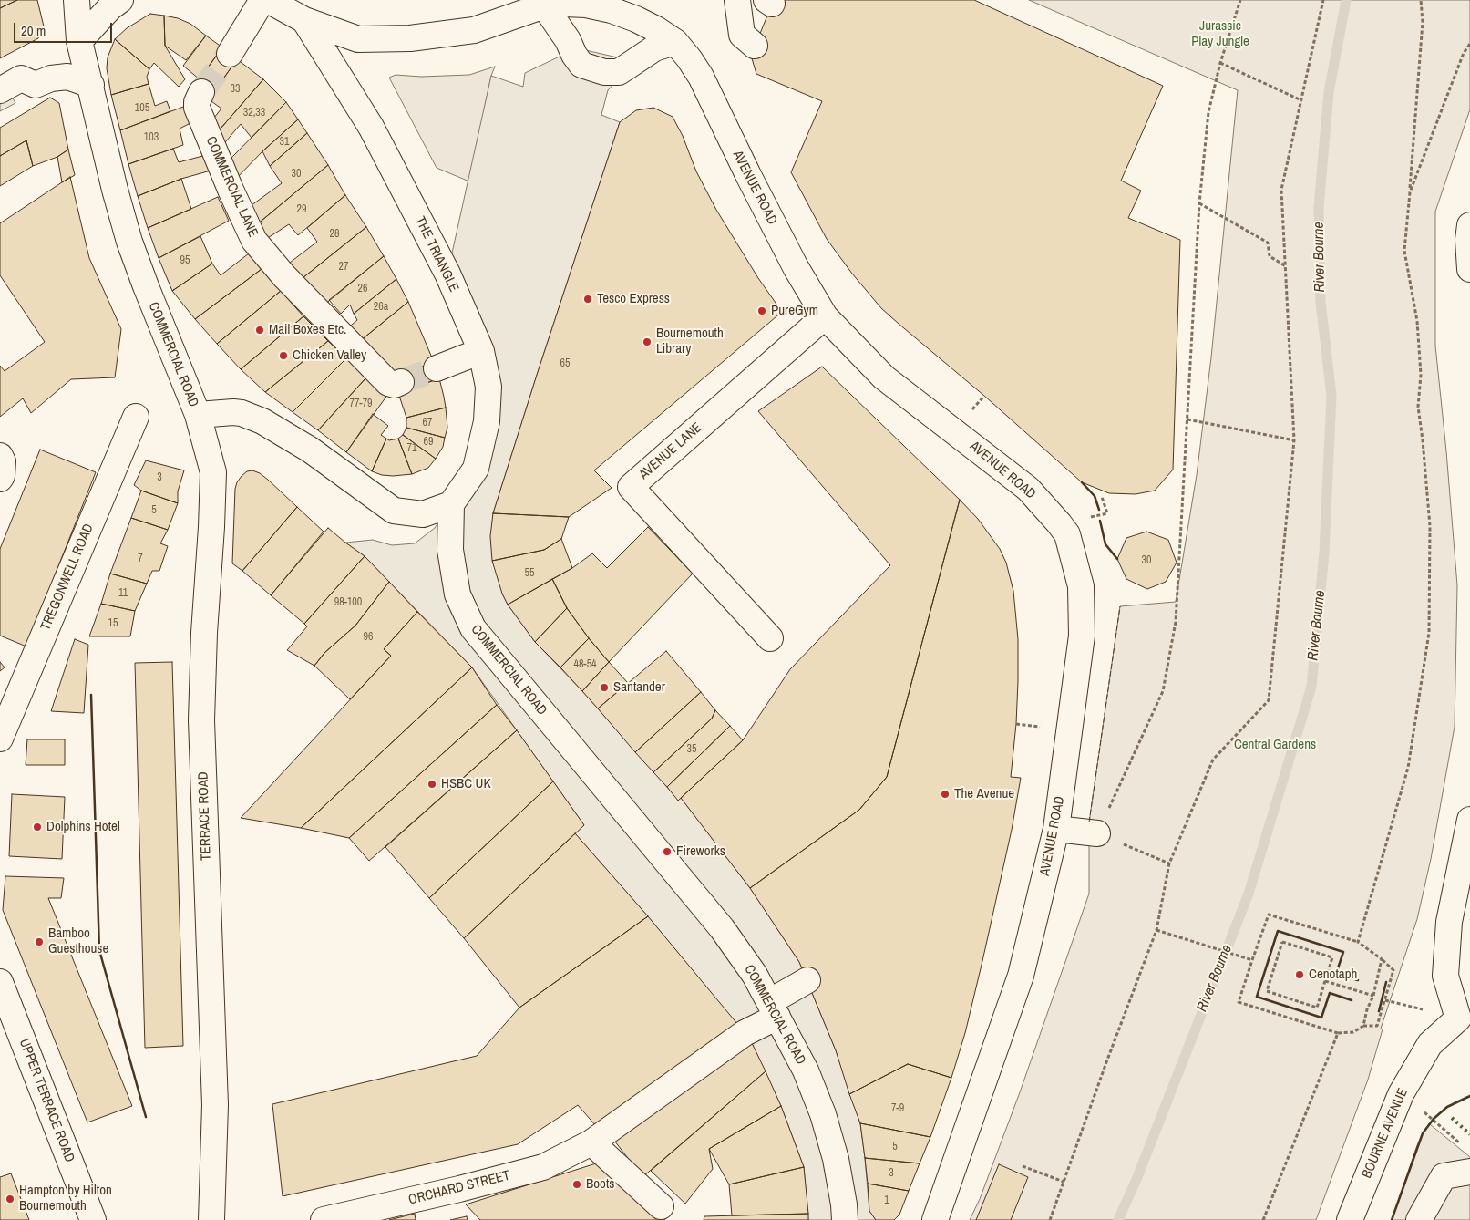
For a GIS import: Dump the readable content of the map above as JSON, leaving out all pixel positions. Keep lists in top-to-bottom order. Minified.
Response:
{"streets":{"street":["COMMERCIAL LANE","AVENUE ROAD","THE TRIANGLE","COMMERCIAL ROAD","AVENUE LANE","TREGONWELL ROAD","TERRACE ROAD","UPPER TERRACE ROAD","BOURNE AVENUE","ORCHARD STREET"]},"crossings":[["AVENUE ROAD","THE TRIANGLE"],["AVENUE ROAD","AVENUE LANE"],["THE TRIANGLE","COMMERCIAL ROAD"],["COMMERCIAL ROAD","TERRACE ROAD"],["COMMERCIAL ROAD","ORCHARD STREET"]],"water":["River Bourne"],"parks":["Jurassic Play Jungle","Central Gardens"],"places":["Tesco Express","PureGym","Mail Boxes Etc.","Bournemouth Library","Chicken Valley","Santander","HSBC UK","The Avenue","Dolphins Hotel","Fireworks","Bamboo Guesthouse","Cenotaph","Boots","Hampton by Hilton Bournemouth"],"house_numbers":["33","105","32,33","103","31","30","29","28","95","27","26","26a","65","77-79","67","69","71","3","5","7","30","55","11","98-100","15","96","48-54","35","7-9","5","3","1"],"scale_bar":"20 m"}
